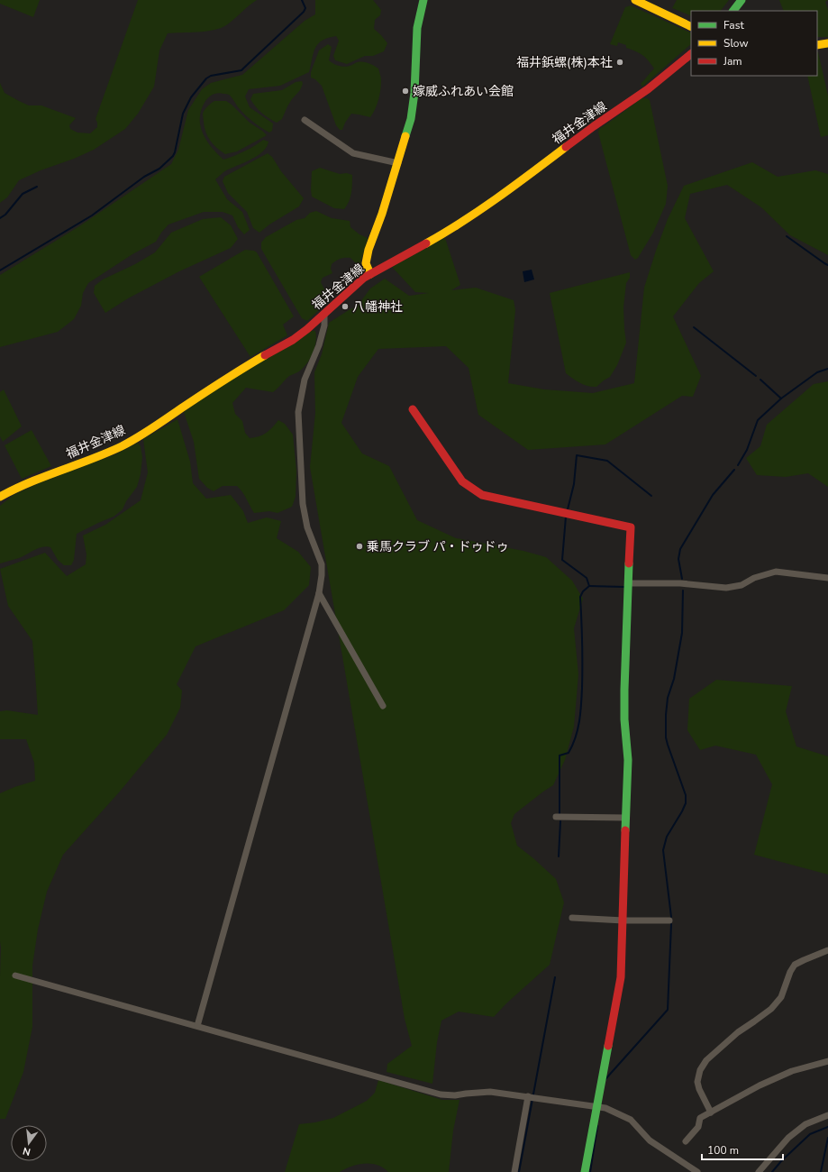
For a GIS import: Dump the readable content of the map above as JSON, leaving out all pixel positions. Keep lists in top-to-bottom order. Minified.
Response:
{"streets":{"street":["福井金津線"]},"places":["福井鋲螺(株)本社","嫁威ふれあい会館","八幡神社","乗馬クラブ パ・ドゥドゥ"],"legend":["Fast","Slow","Jam"],"scale_bar":"100 m","north":"bottom"}
